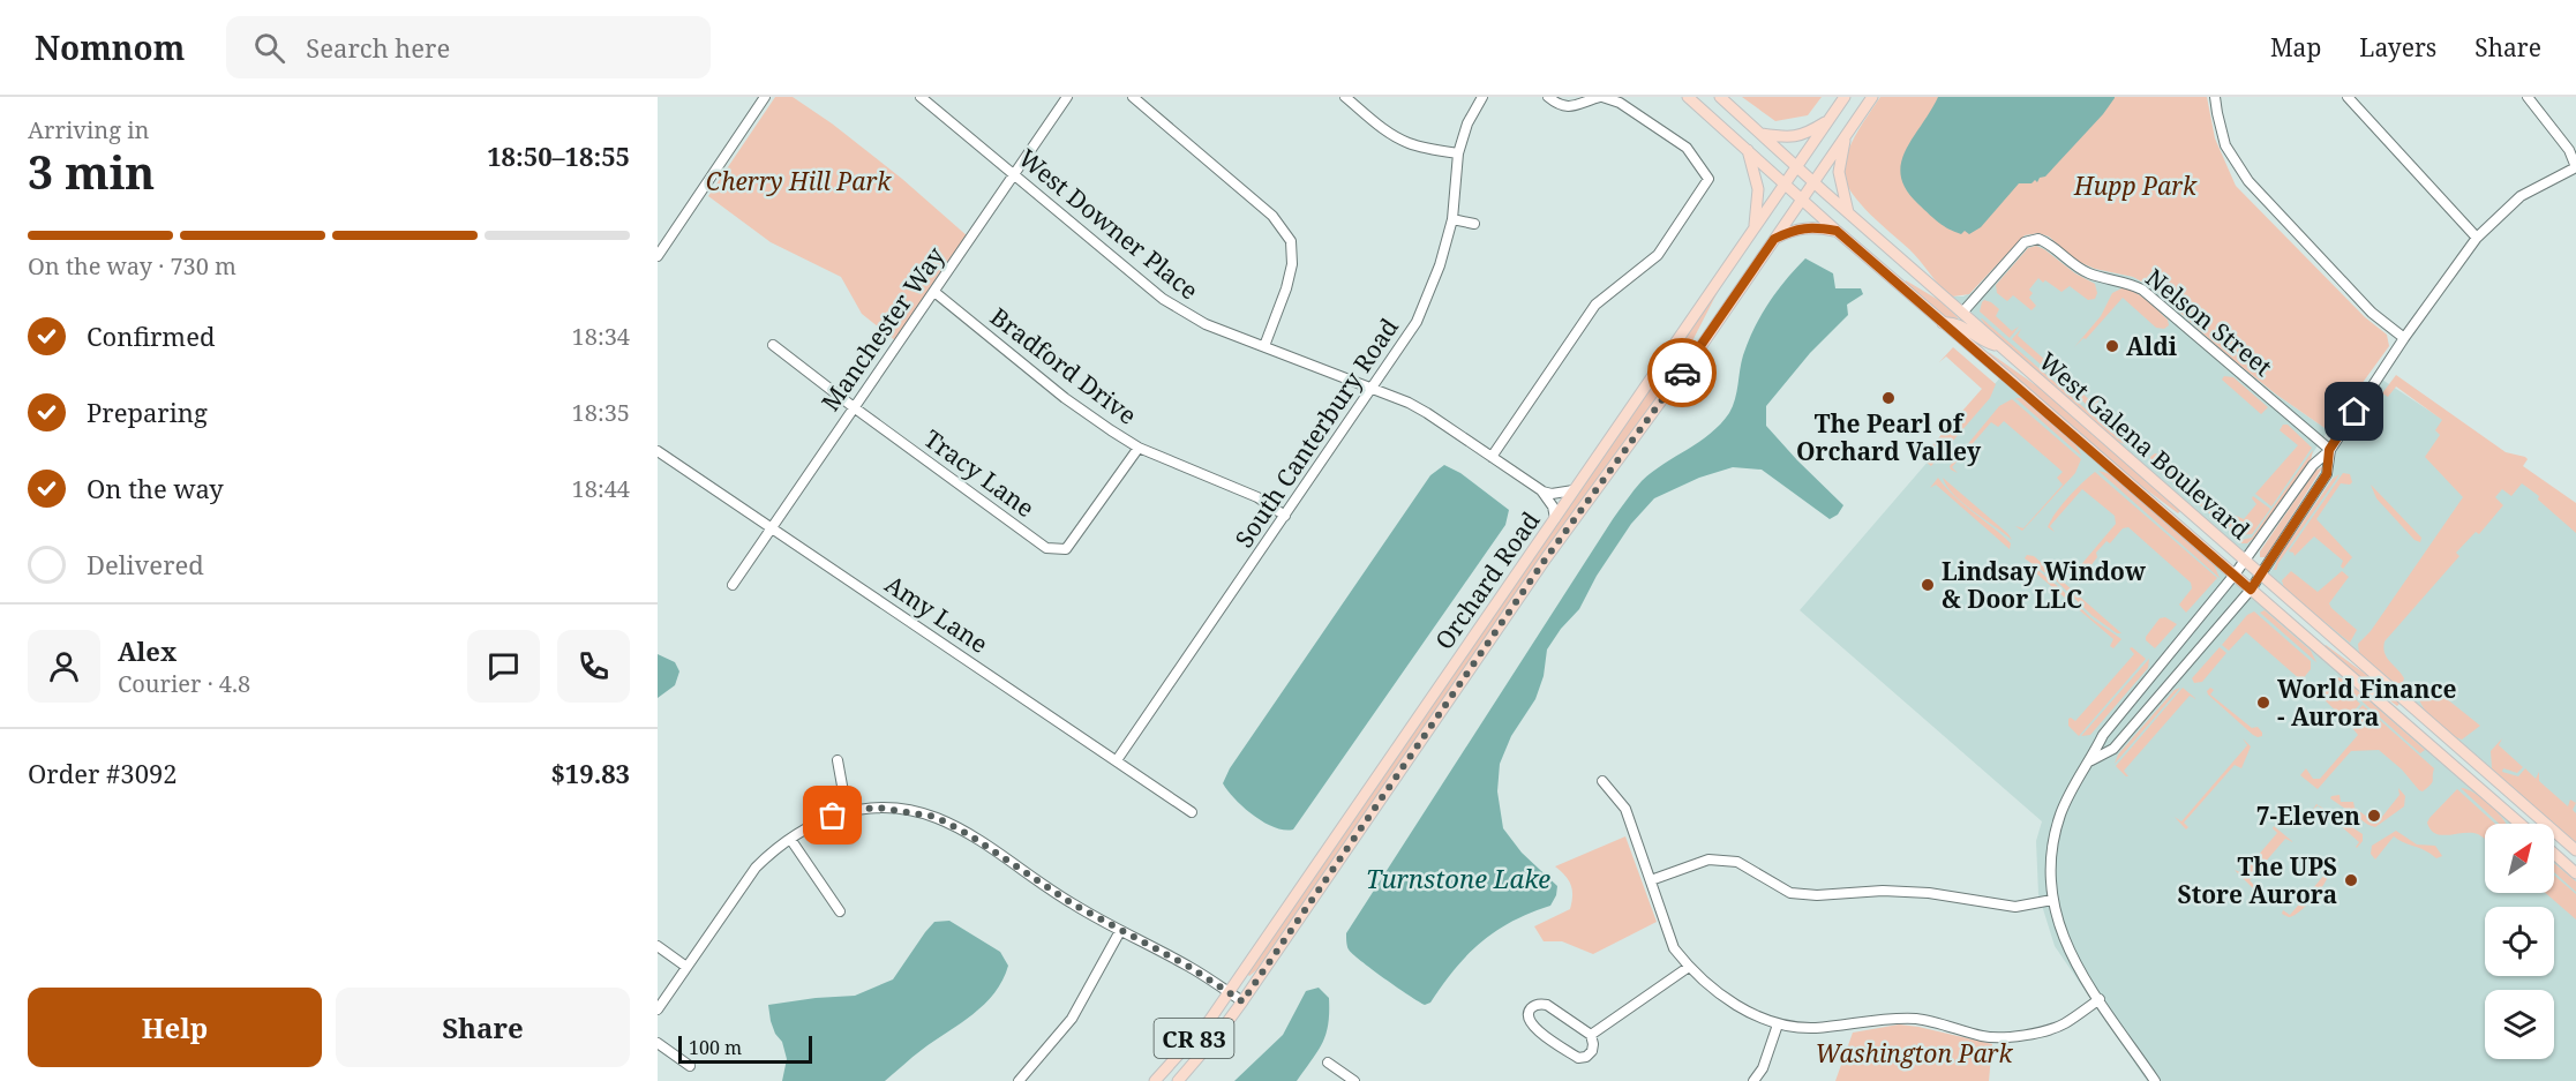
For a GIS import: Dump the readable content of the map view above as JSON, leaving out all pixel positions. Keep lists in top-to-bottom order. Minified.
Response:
{"streets":{"main road":["West Galena Boulevard","Orchard Road","CR 83"],"street":["West Downer Place","Nelson Street","Manchester Way","Bradford Drive","South Canterbury Road","Tracy Lane","Amy Lane"]},"crossings":[["West Downer Place","Manchester Way"],["West Downer Place","South Canterbury Road"],["West Downer Place","Orchard Road"],["Nelson Street","West Galena Boulevard"],["Manchester Way","Bradford Drive"],["Manchester Way","Tracy Lane"],["Manchester Way","Amy Lane"],["Bradford Drive","South Canterbury Road"],["Bradford Drive","Tracy Lane"],["South Canterbury Road","Amy Lane"],["West Galena Boulevard","Orchard Road"]],"water":["Turnstone Lake"],"parks":["Cherry Hill Park","Hupp Park","Washington Park"],"places":["Aldi","The Pearl of Orchard Valley","Lindsay Window & Door LLC","World Finance - Aurora","7-Eleven","The UPS Store Aurora"],"scale_bar":"100 m","north":"top right","page":{"header":"Nomnom","search":"Search here","nav":["Map","Layers","Share"],"heading":["3 min","Arriving in","18:50–18:55"],"panel":["Alex","Courier · 4.8","Order #3092","$19.83"],"bar":"On the way · 730 m","list":[["Confirmed","18:34"],["Preparing","18:35"],["On the way","18:44"],"Delivered"],"buttons":["Help","Share"],"scale":"100 m"}}
